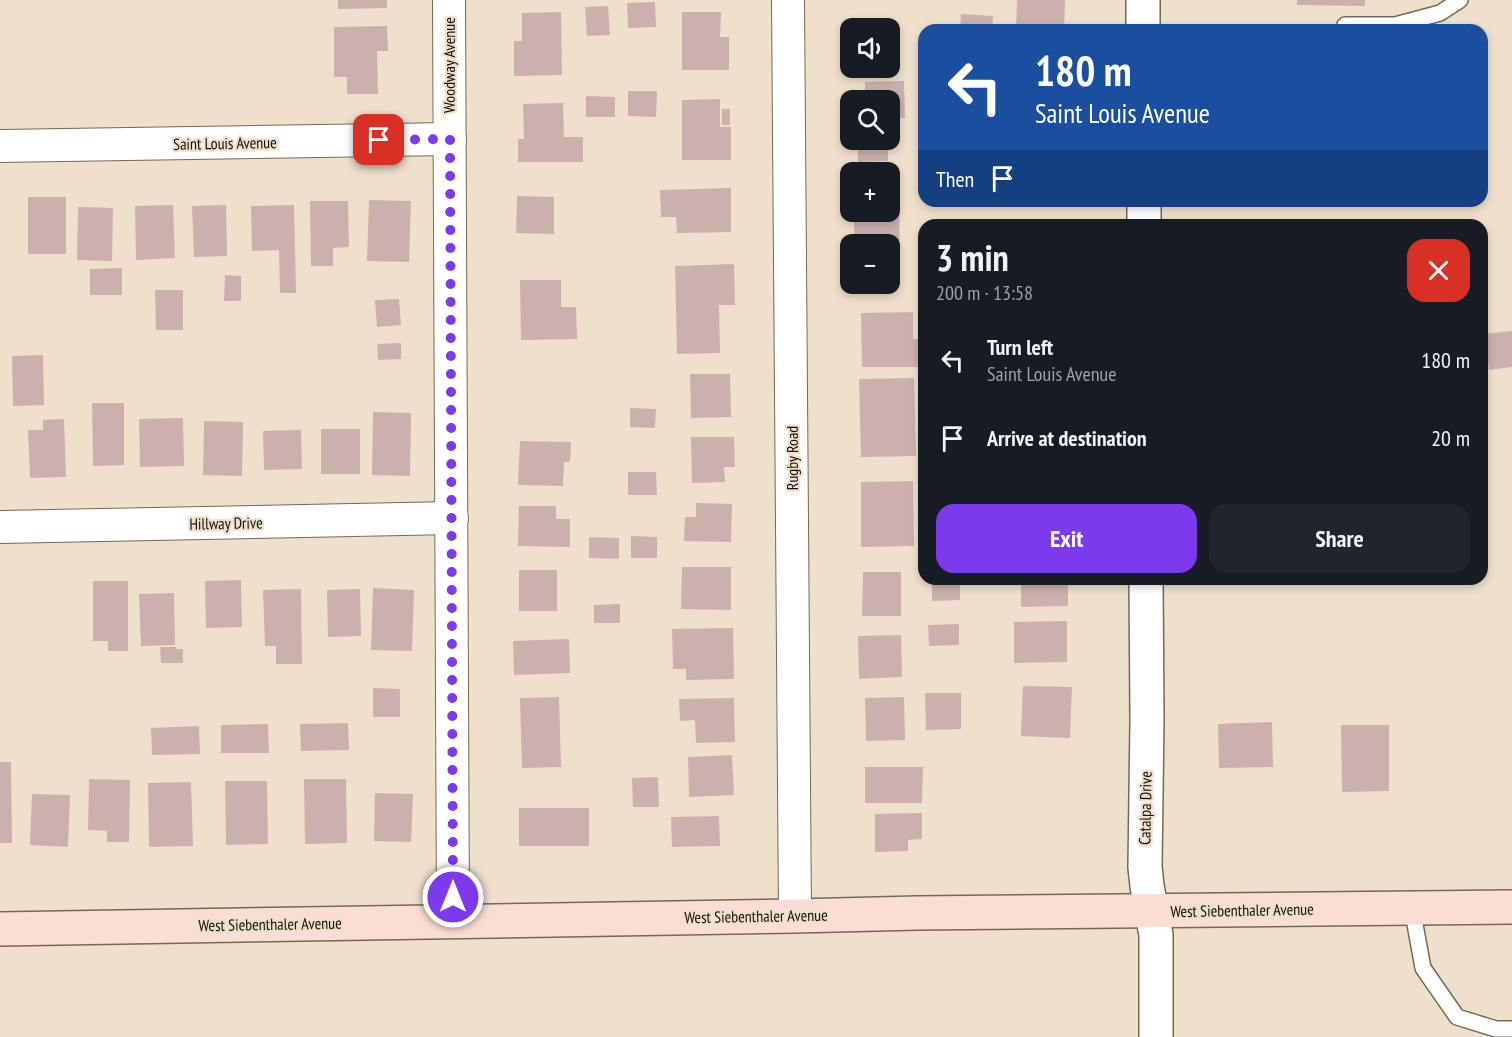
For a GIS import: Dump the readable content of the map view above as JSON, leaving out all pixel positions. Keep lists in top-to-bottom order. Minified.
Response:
{"streets":{"main road":["West Siebenthaler Avenue"],"street":["Woodway Avenue","Saint Louis Avenue","Rugby Road","Hillway Drive","Catalpa Drive"]},"crossings":[["Woodway Avenue","Saint Louis Avenue"],["Woodway Avenue","Hillway Drive"],["Woodway Avenue","West Siebenthaler Avenue"],["Rugby Road","West Siebenthaler Avenue"],["Catalpa Drive","West Siebenthaler Avenue"]],"page":{"map_buttons":["+","−"],"turn":["180 m","Saint Louis Avenue"],"then":"Then","heading":["3 min","200 m · 13:58"],"list":[{"name":"Turn left","note":"Saint Louis Avenue","value":"180 m"},{"name":"Arrive at destination","value":"20 m"}],"buttons":["Exit","Share"]}}
